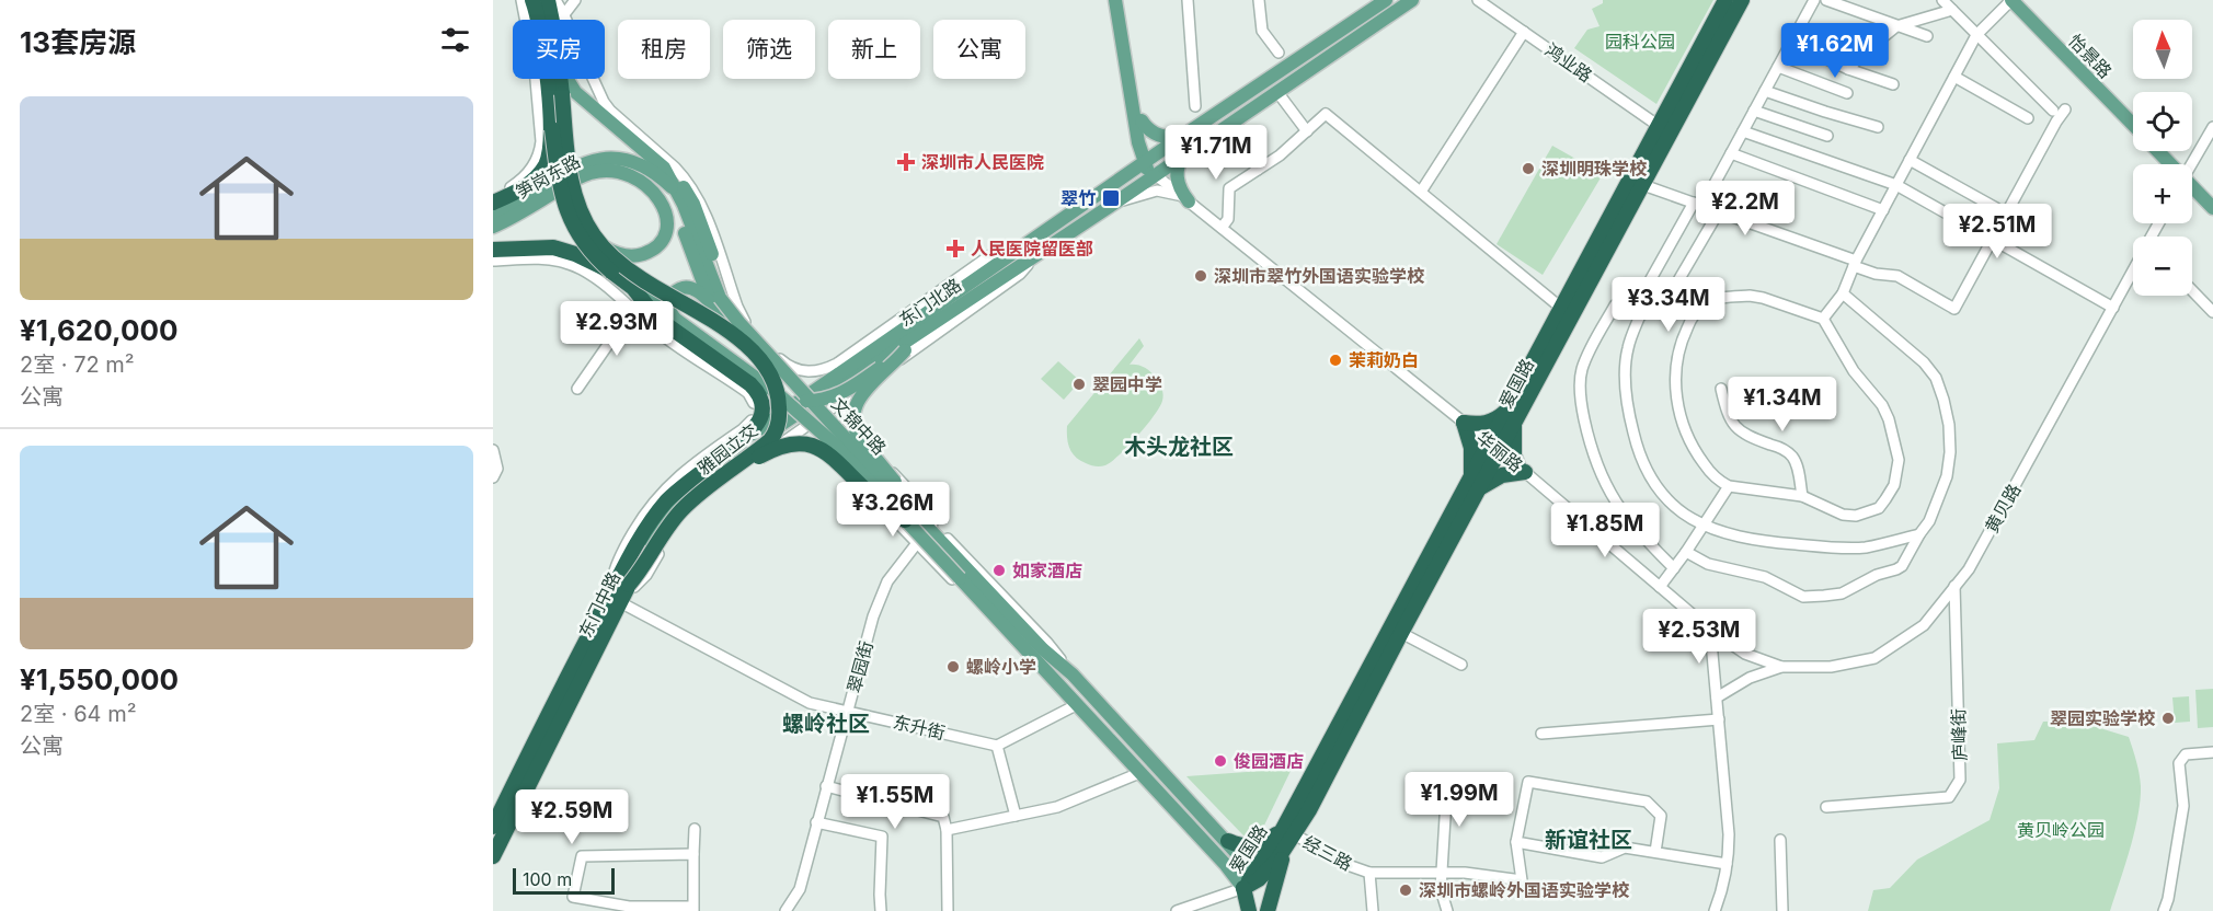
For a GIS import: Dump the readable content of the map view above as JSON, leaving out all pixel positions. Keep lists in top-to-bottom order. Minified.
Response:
{"streets":{"highway":["爱国路","文锦中路","雅园立交","东门中路"],"main road":["怡景路","笋岗东路","东门北路"],"street":["鸿业路","华丽路","黄贝路","翠园街","东升街","庐峰街","经三路"]},"crossings":[["鸿业路","爱国路"],["笋岗东路","文锦中路"],["笋岗东路","雅园立交"],["东门北路","华丽路"],["东门北路","东门中路"],["爱国路","文锦中路"],["爱国路","华丽路"],["爱国路","经三路"],["文锦中路","雅园立交"],["雅园立交","东门中路"],["华丽路","黄贝路"],["黄贝路","庐峰街"],["东门中路","东升街"],["翠园街","东升街"]],"districts":["木头龙社区","螺岭社区","新谊社区"],"parks":["园科公园","黄贝岭公园"],"places":{"health":["深圳市人民医院","人民医院留医部"],"other":["深圳明珠学校","深圳市翠竹外国语实验学校","茉莉奶白","翠园中学","如家酒店","螺岭小学","翠园实验学校","俊园酒店","深圳市螺岭外国语实验学校"],"transit":["翠竹"]},"scale_bar":"100 m","north":"top","page":{"heading":"13套房源","map_buttons":["+","−"],"chip":["买房","租房","筛选","新上","公寓"],"price":["¥1.62M","¥1.71M","¥2.2M","¥2.51M","¥3.34M","¥2.93M","¥1.34M","¥3.26M","¥1.85M","¥2.53M","¥1.99M","¥1.55M","¥2.59M"],"list":[{"name":"¥1,620,000","note":"2室 · 72 m² · 公寓"},{"name":"¥1,550,000","note":"2室 · 64 m² · 公寓"}],"scale":"100 m"}}
